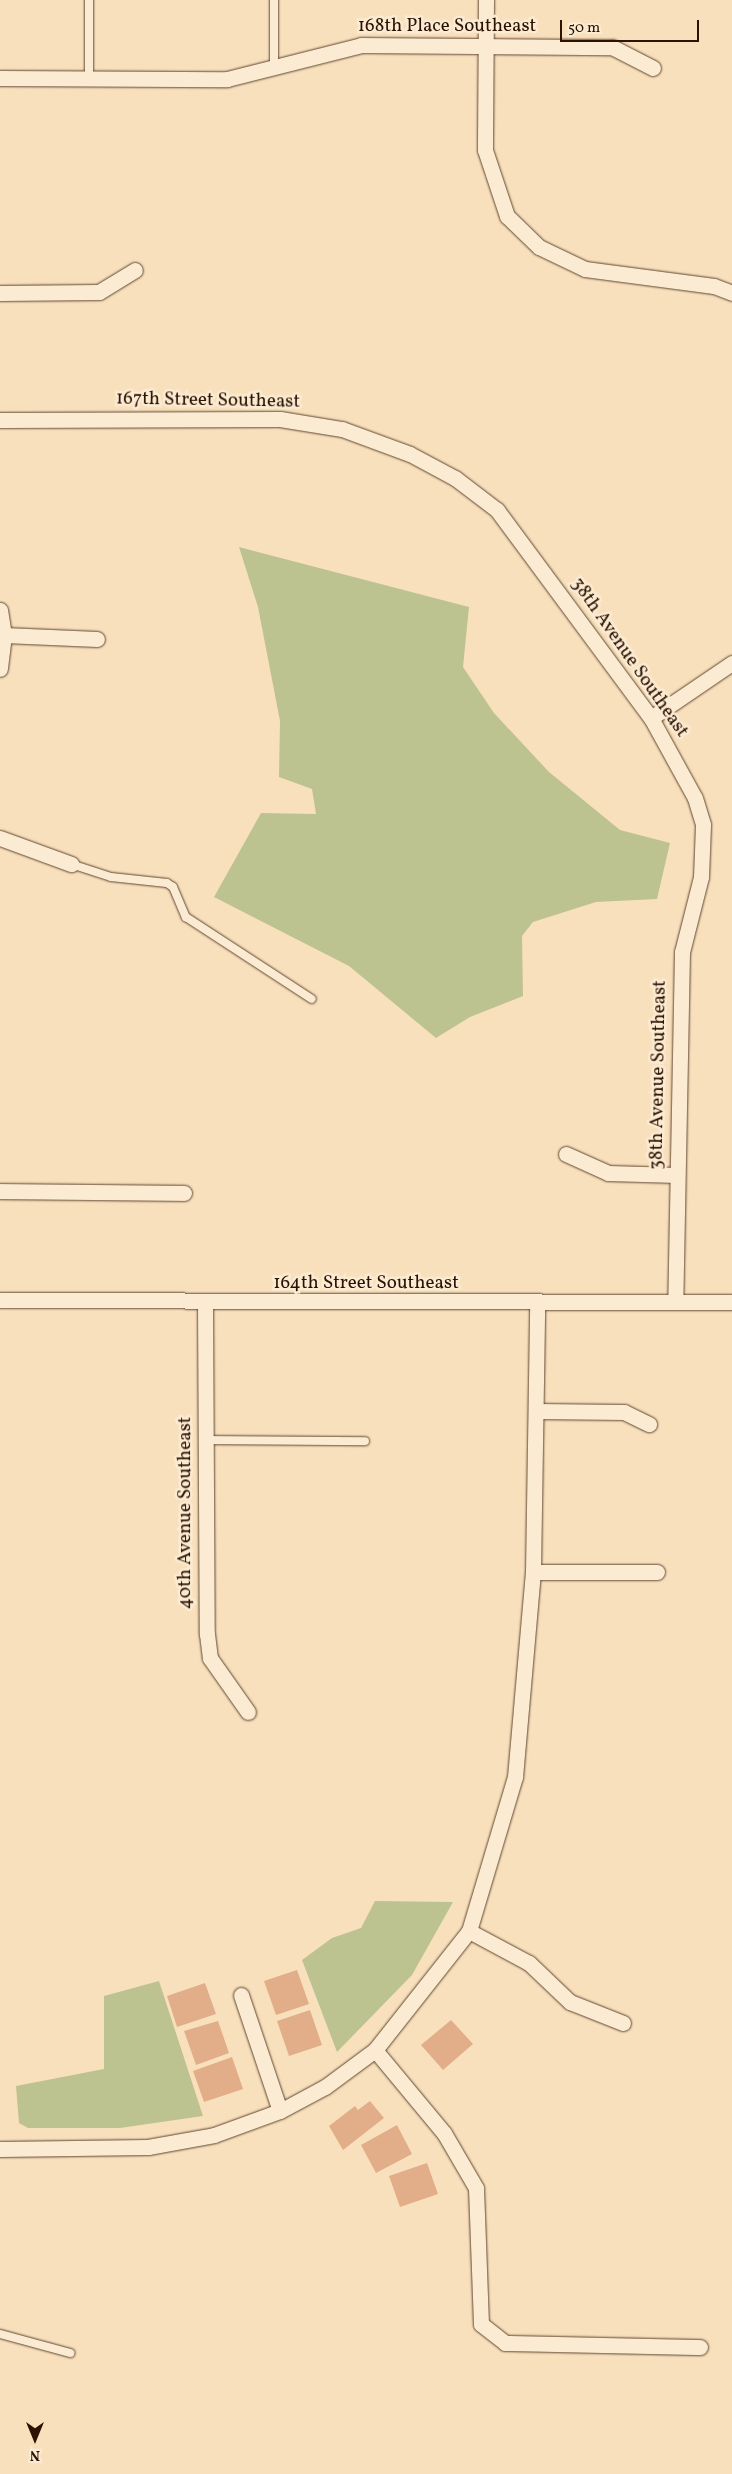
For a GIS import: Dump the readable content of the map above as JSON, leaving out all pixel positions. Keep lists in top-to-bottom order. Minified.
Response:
{"streets":{"street":["168th Place Southeast","167th Street Southeast","38th Avenue Southeast","164th Street Southeast","40th Avenue Southeast"]},"crossings":[["167th Street Southeast","38th Avenue Southeast"],["38th Avenue Southeast","164th Street Southeast"],["164th Street Southeast","40th Avenue Southeast"]],"scale_bar":"50 m","north":"bottom"}
